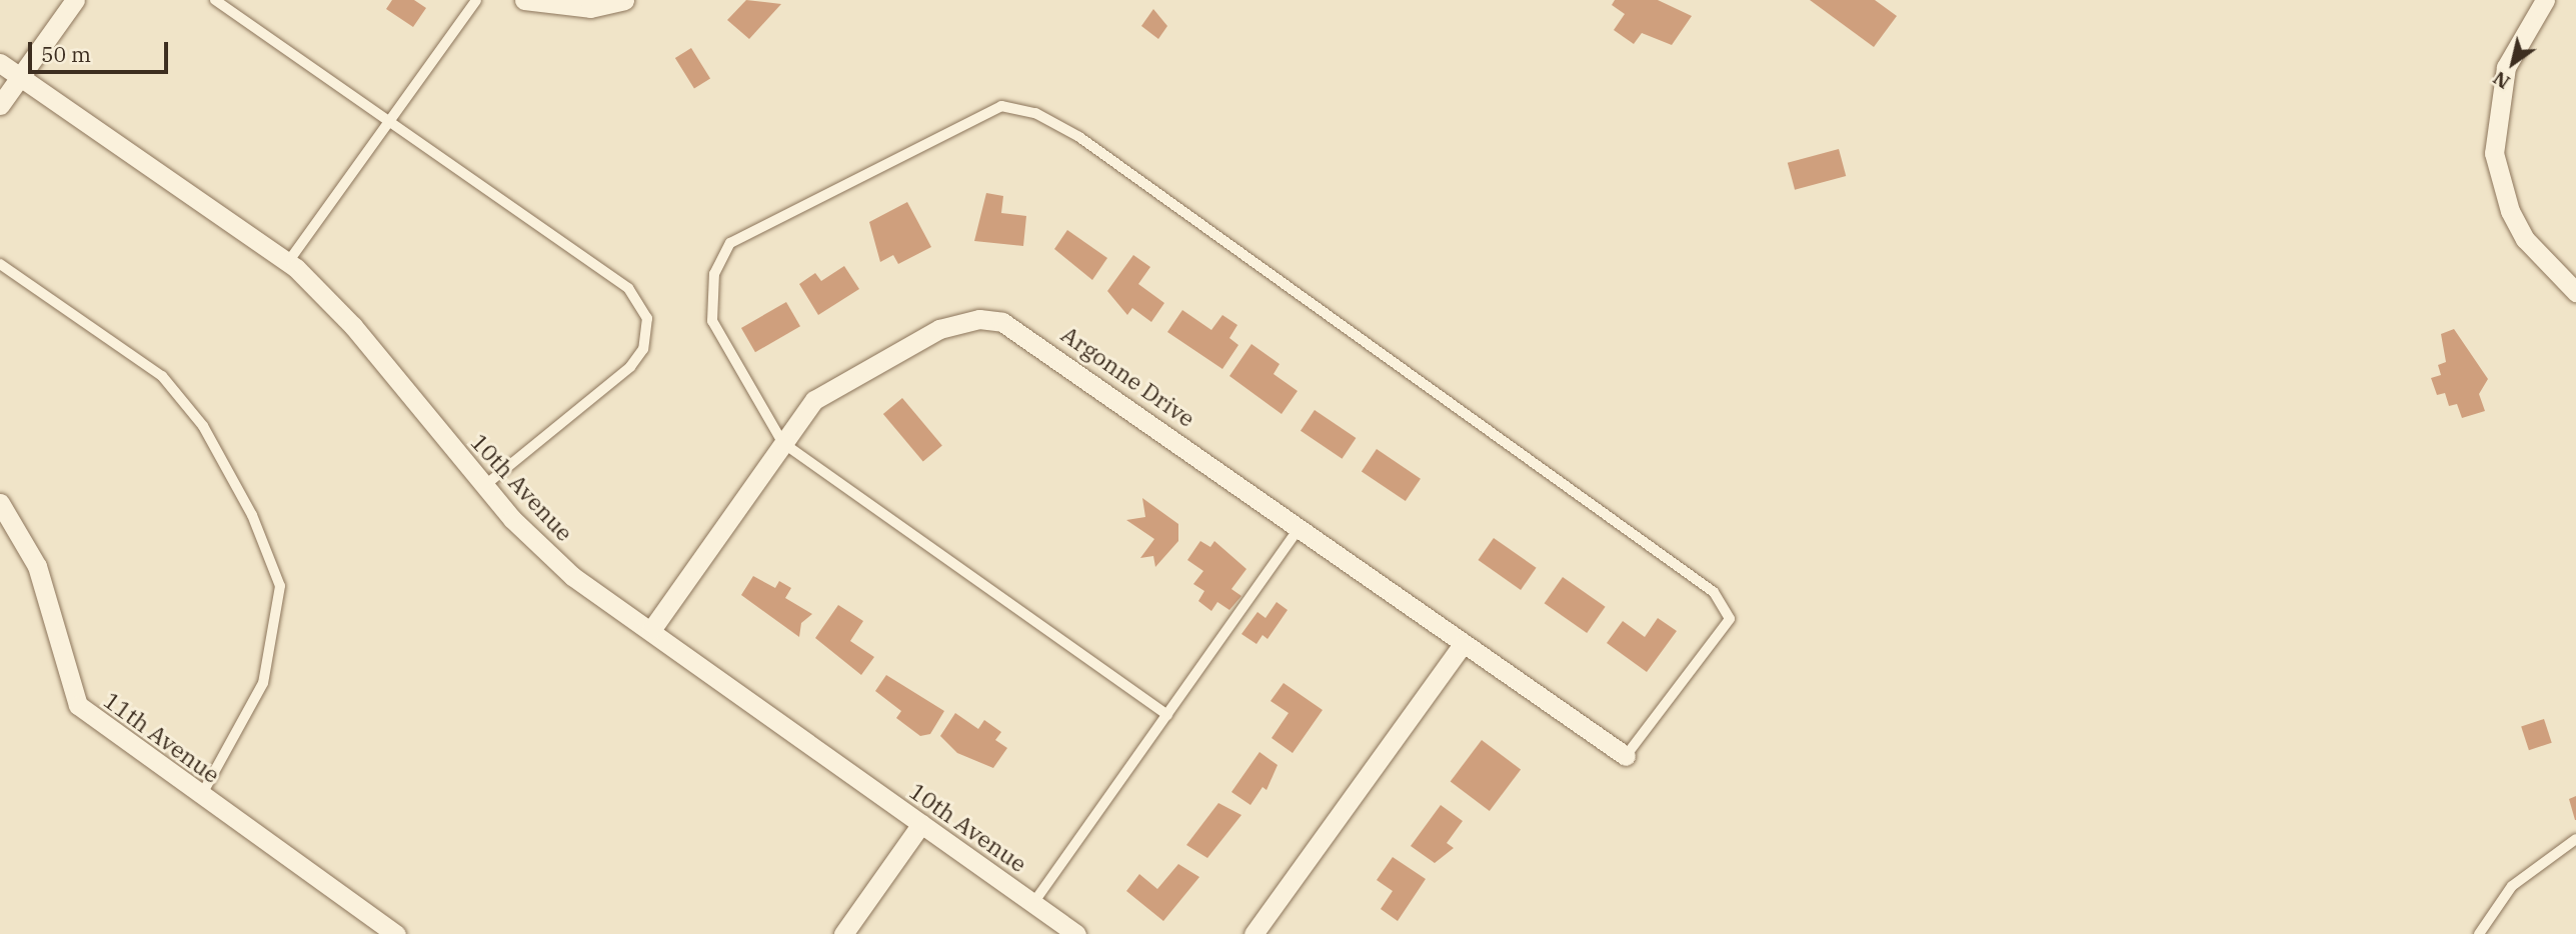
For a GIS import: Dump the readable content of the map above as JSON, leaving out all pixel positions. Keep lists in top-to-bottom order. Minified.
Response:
{"streets":{"street":["Argonne Drive","10th Avenue","11th Avenue"]},"crossings":[["Argonne Drive","10th Avenue"]],"scale_bar":"50 m","north":"bottom left"}
